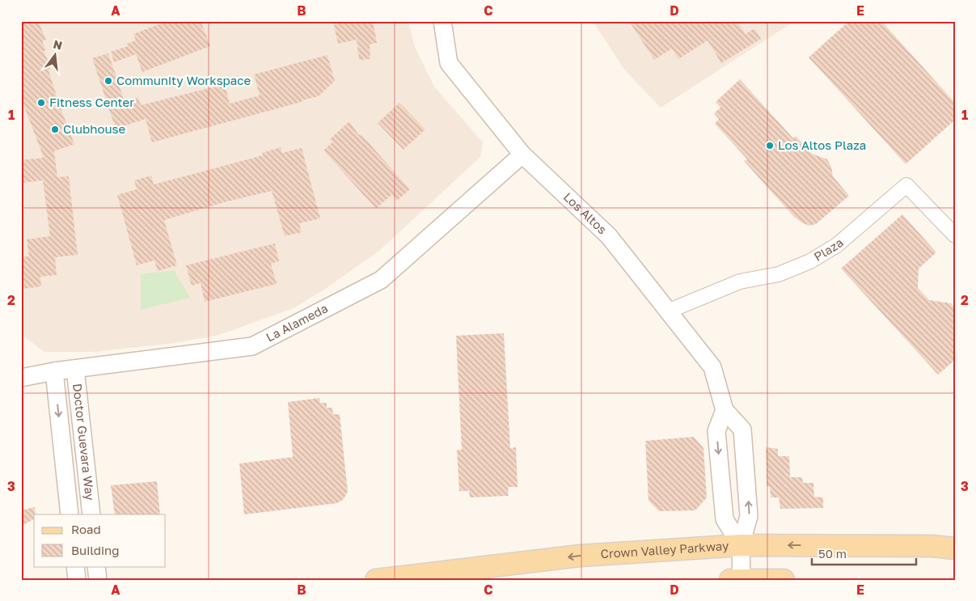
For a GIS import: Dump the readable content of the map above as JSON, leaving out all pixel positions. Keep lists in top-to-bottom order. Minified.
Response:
{"streets":{"main road":["Crown Valley Parkway"],"street":["Los Altos","Plaza","La Alameda","Doctor Guevara Way"]},"crossings":[["Los Altos","Plaza"],["Los Altos","La Alameda"],["Los Altos","Crown Valley Parkway"],["La Alameda","Doctor Guevara Way"]],"one_way":["Crown Valley Parkway"],"places":["Community Workspace","Fitness Center","Clubhouse","Los Altos Plaza"],"legend":["Road","Building"],"scale_bar":"50 m","north":"top","grid":{"columns":["A","B","C","D","E"],"rows":["1","2","3"]}}
